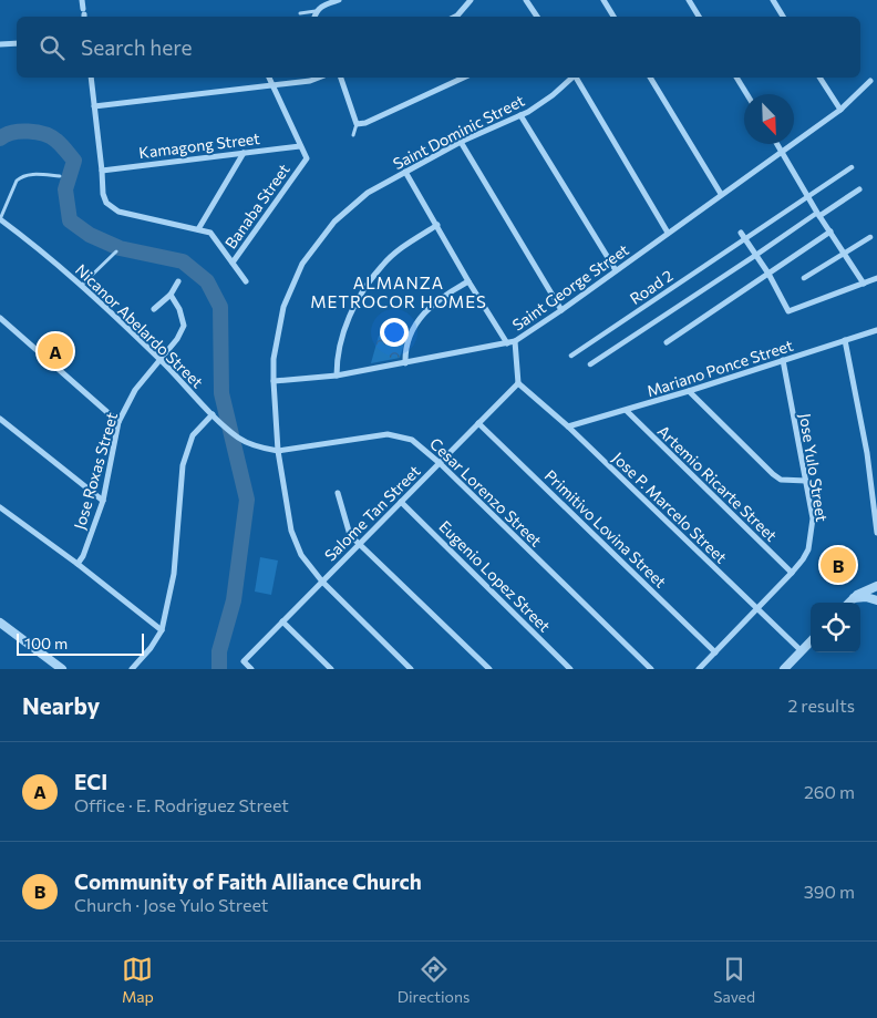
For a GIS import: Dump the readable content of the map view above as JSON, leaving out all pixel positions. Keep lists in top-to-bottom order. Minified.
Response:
{"streets":{"street":["Saint Dominic Street","Kamagong Street","Banaba Street","Saint George Street","Road 2","Nicanor Abelardo Street","Mariano Ponce Street","Jose Yulo Street","Jose Roxas Street","Artemio Ricarte Street","Cesar Lorenzo Street","Jose P. Marcelo Street","Salome Tan Street","Primitivo Lovina Street","Eugenio Lopez Street"]},"crossings":[["Saint Dominic Street","Saint George Street"],["Saint Dominic Street","Cesar Lorenzo Street"],["Saint Dominic Street","Salome Tan Street"],["Kamagong Street","Banaba Street"],["Nicanor Abelardo Street","Jose Roxas Street"],["Nicanor Abelardo Street","Cesar Lorenzo Street"],["Mariano Ponce Street","Jose Yulo Street"],["Mariano Ponce Street","Artemio Ricarte Street"],["Mariano Ponce Street","Jose P. Marcelo Street"],["Jose Yulo Street","Artemio Ricarte Street"],["Jose Yulo Street","Jose P. Marcelo Street"],["Jose Yulo Street","Primitivo Lovina Street"],["Cesar Lorenzo Street","Salome Tan Street"],["Jose P. Marcelo Street","Salome Tan Street"],["Salome Tan Street","Primitivo Lovina Street"],["Salome Tan Street","Eugenio Lopez Street"]],"districts":["ALMANZA METROCOR HOMES"],"scale_bar":"100 m","north":"bottom right","page":{"search":"Search here","pins":["A","B"],"scale":"100 m","heading":["Nearby","2 results"],"list":[{"mark":"A","name":"ECI","note":"Office · E. Rodriguez Street","value":"260 m"},{"mark":"B","name":"Community of Faith Alliance Church","note":"Church · Jose Yulo Street","value":"390 m"}],"nav":["Map","Directions","Saved"]}}
